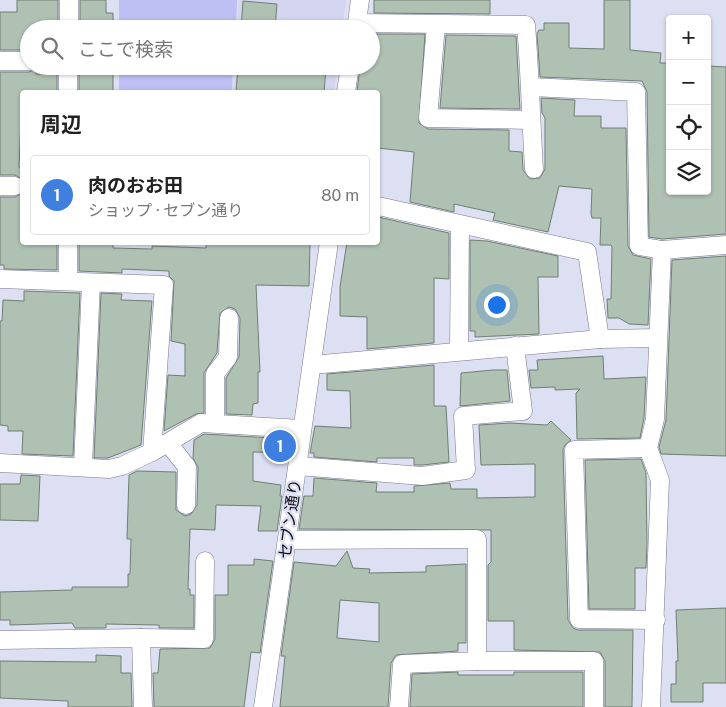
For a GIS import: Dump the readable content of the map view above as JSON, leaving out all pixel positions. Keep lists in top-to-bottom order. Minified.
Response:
{"streets":{"street":["セブン通り"]},"page":{"map_buttons":["+","−"],"search":"ここで検索","heading":"周辺","list":[{"mark":"1","name":"肉のおお田","note":"ショップ · セブン通り","value":"80 m"}],"pins":"1"}}
